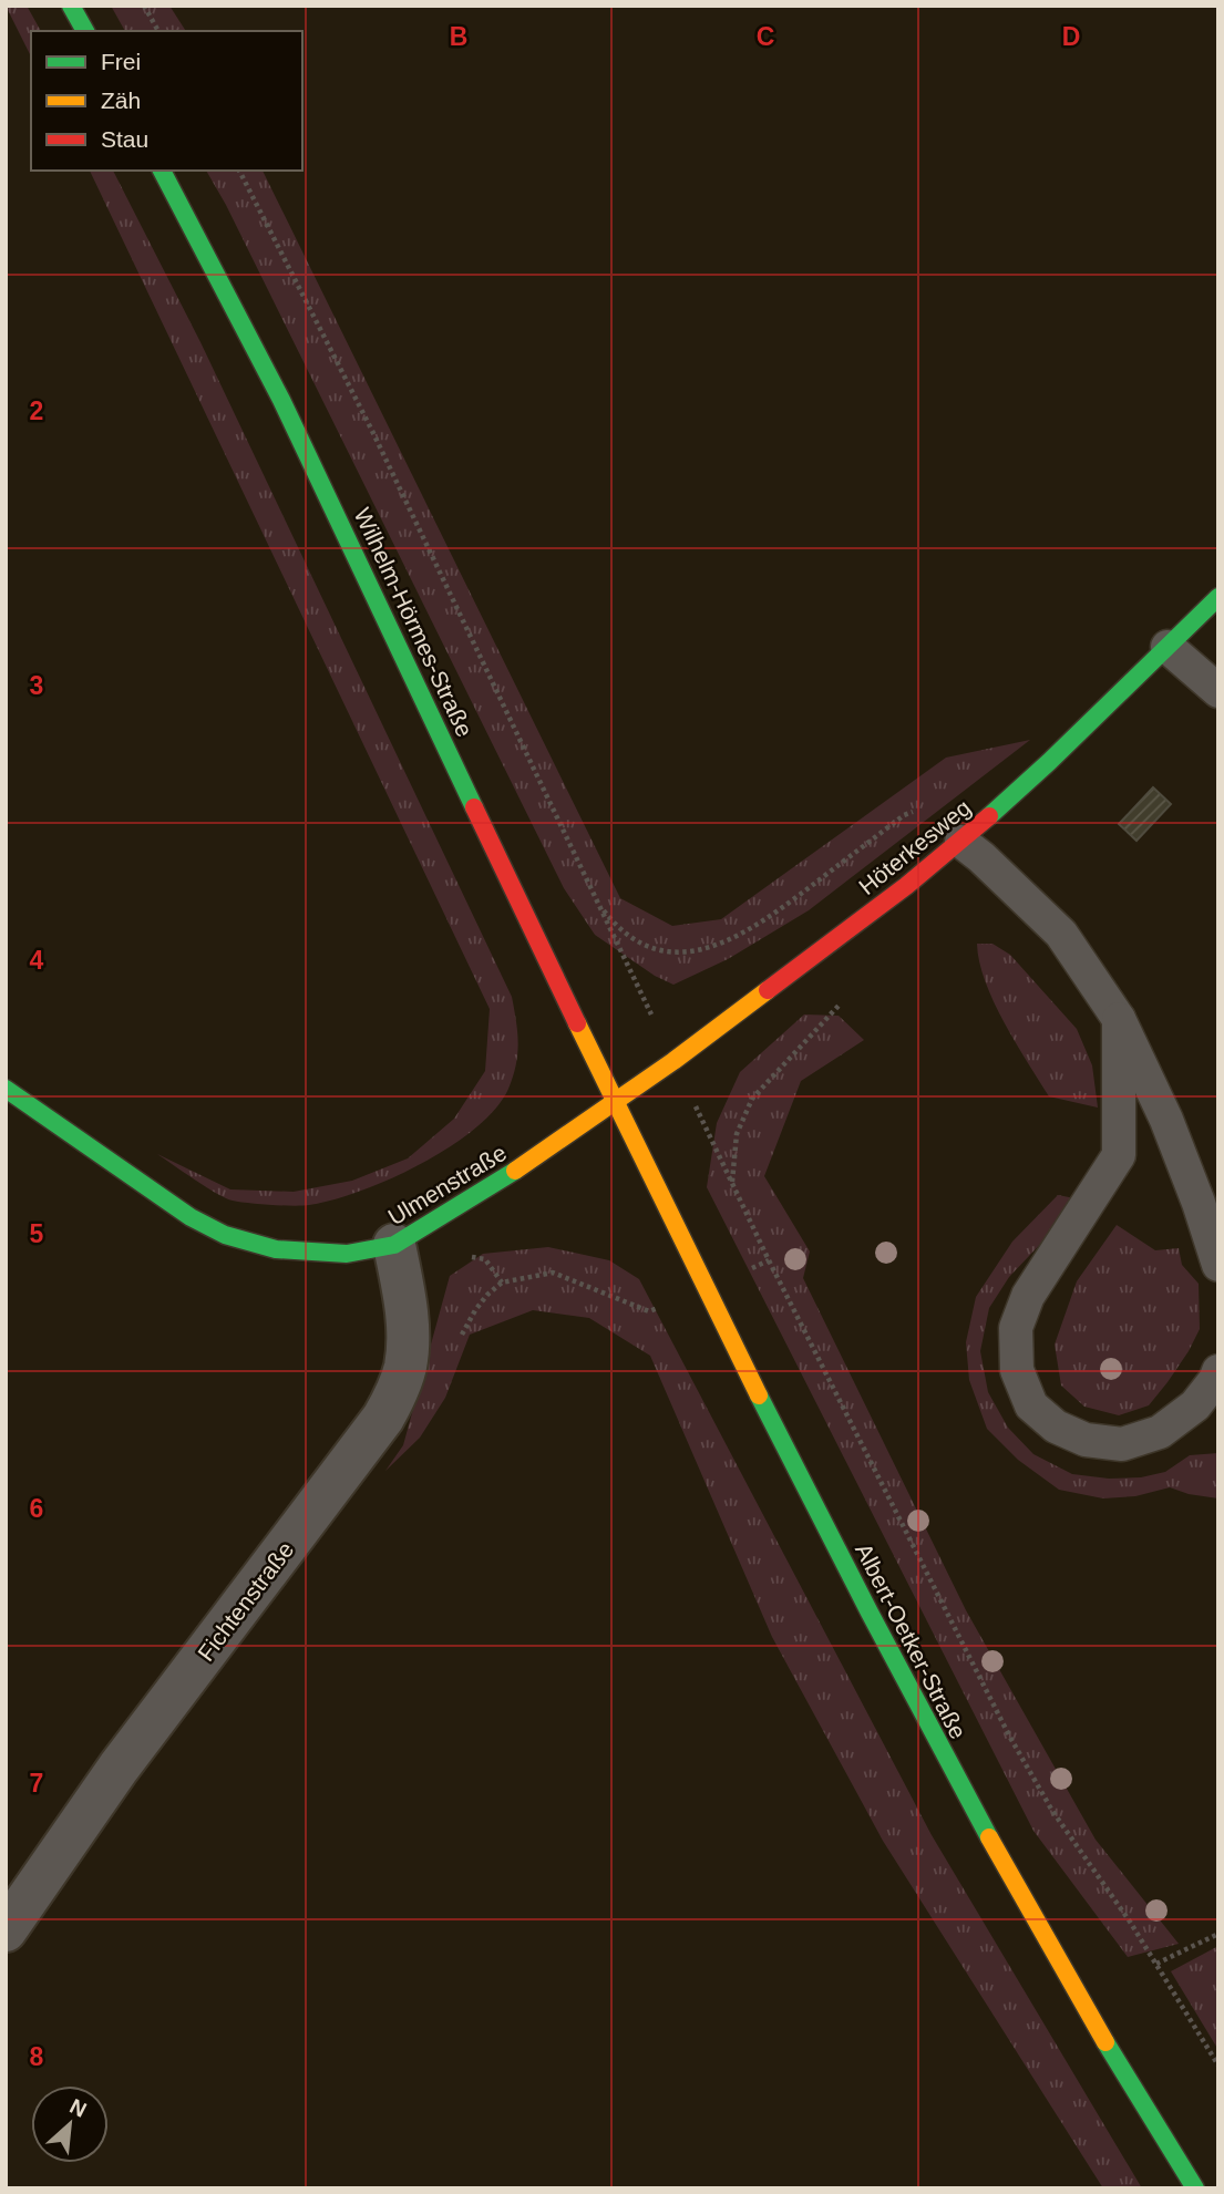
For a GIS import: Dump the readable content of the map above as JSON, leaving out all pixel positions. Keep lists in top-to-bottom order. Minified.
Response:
{"streets":{"street":["Wilhelm-Hörmes-Straße","Höterkesweg","Ulmenstraße","Fichtenstraße","Albert-Oetker-Straße"]},"crossings":[["Wilhelm-Hörmes-Straße","Höterkesweg"],["Wilhelm-Hörmes-Straße","Ulmenstraße"],["Wilhelm-Hörmes-Straße","Albert-Oetker-Straße"],["Höterkesweg","Ulmenstraße"],["Höterkesweg","Albert-Oetker-Straße"],["Ulmenstraße","Fichtenstraße"],["Ulmenstraße","Albert-Oetker-Straße"]],"legend":["Frei","Zäh","Stau"],"north":"top right","grid":{"columns":["B","C","D"],"rows":["2","3","4","5","6","7","8"]}}
